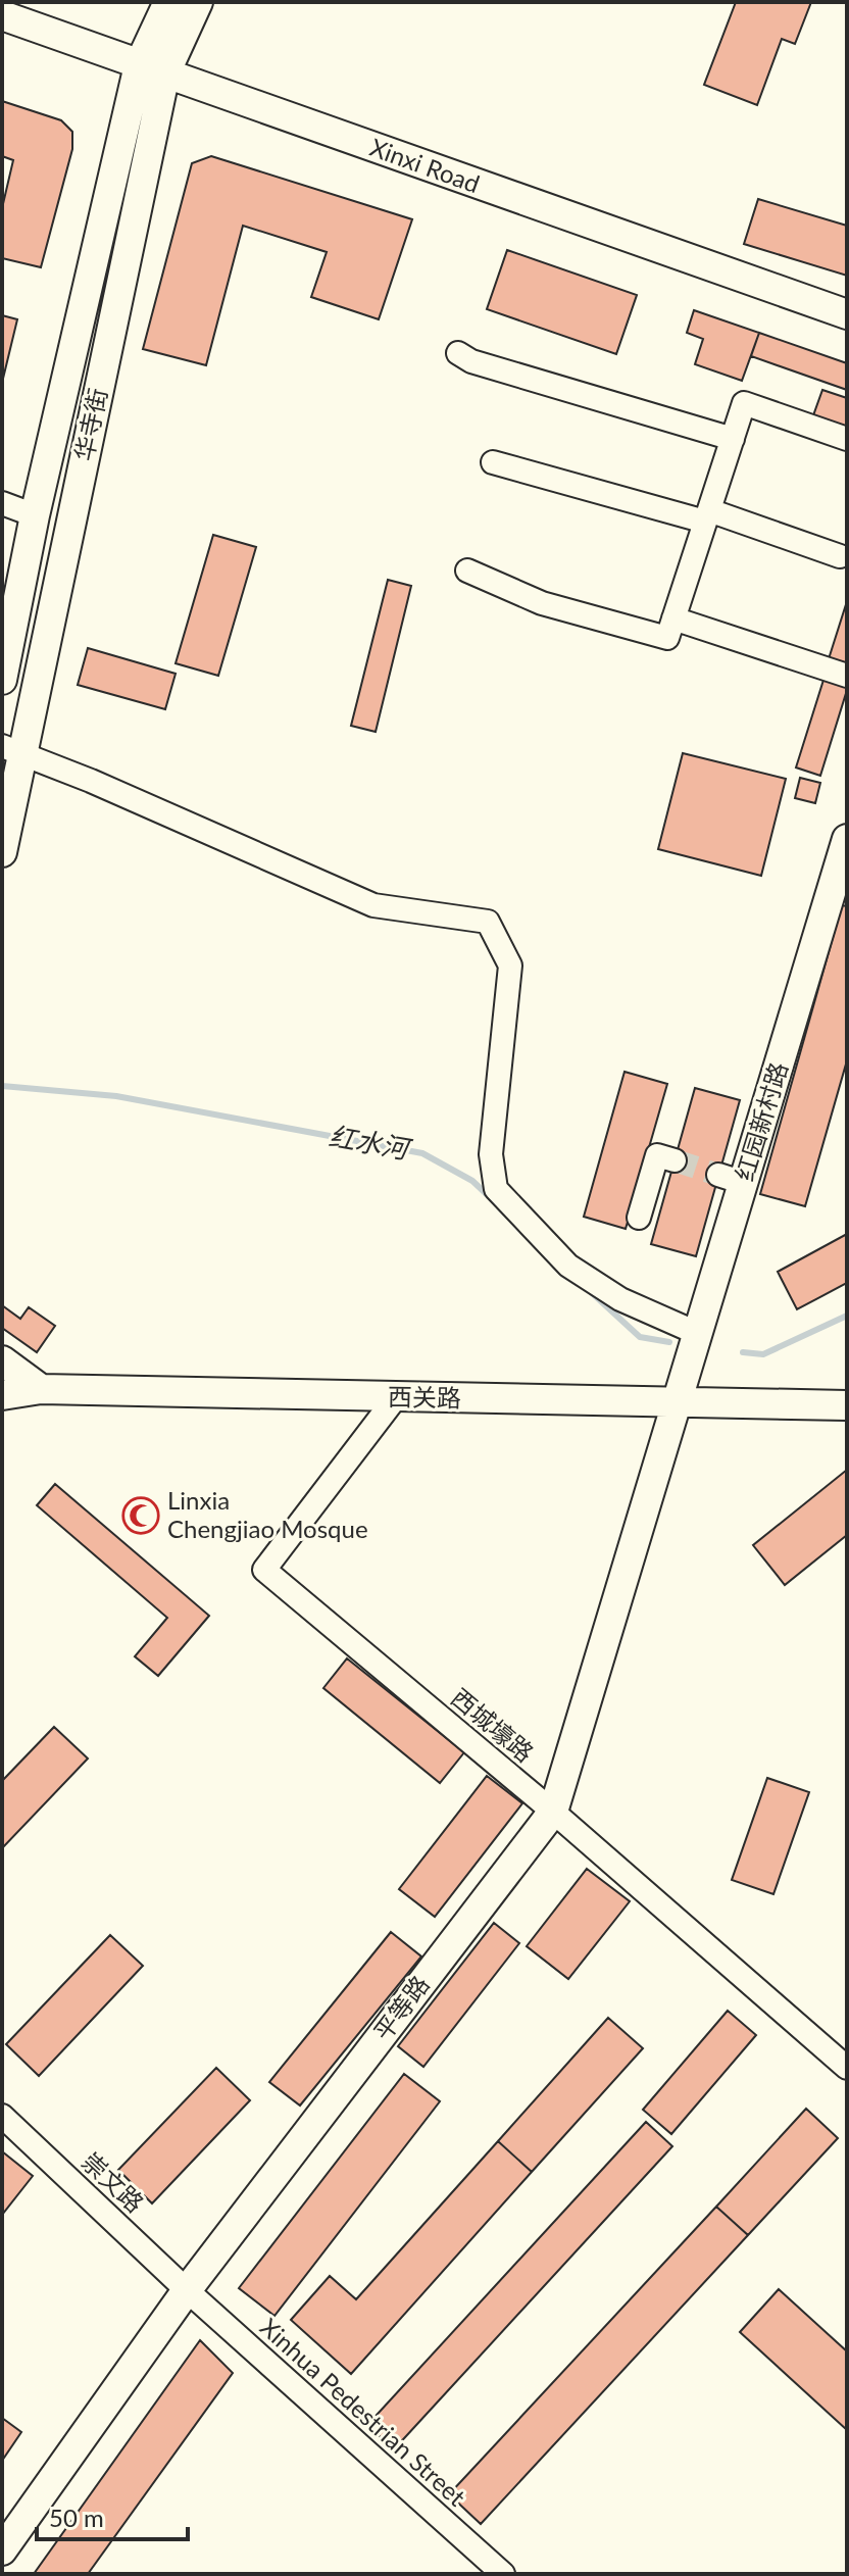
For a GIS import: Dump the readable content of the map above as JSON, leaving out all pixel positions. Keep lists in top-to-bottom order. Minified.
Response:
{"streets":{"main road":["Xinxi Road","华寺街","红园新村路","西关路","平等路"],"street":["西城壕路","崇文路","Xinhua Pedestrian Street"]},"crossings":[["Xinxi Road","华寺街"],["红园新村路","西关路"],["红园新村路","平等路"],["西关路","西城壕路"],["西关路","平等路"],["西城壕路","平等路"],["平等路","崇文路"],["平等路","Xinhua Pedestrian Street"],["崇文路","Xinhua Pedestrian Street"]],"water":["红水河"],"places":{"mosque":["Linxia Chengjiao Mosque"]},"scale_bar":"50 m"}
